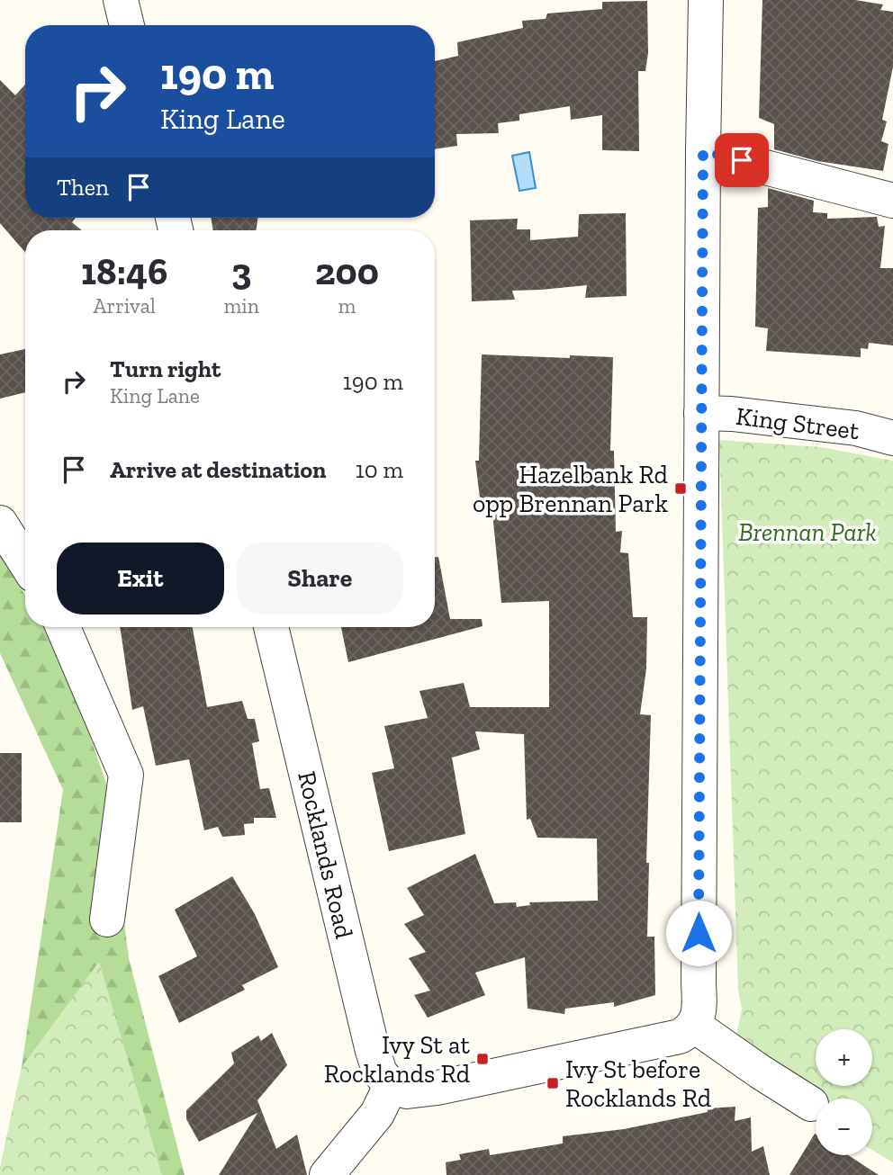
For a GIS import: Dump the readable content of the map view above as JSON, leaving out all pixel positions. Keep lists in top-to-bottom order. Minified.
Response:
{"streets":{"street":["King Street","Rocklands Road"]},"parks":["Brennan Park"],"places":{"transit":["Hazelbank Rd opp Brennan Park","Ivy St at Rocklands Rd","Ivy St before Rocklands Rd"]},"page":{"turn":["190 m","King Lane"],"then":"Then","eta":["18:46","Arrival","3","min","200","m"],"list":[{"name":"Turn right","note":"King Lane","value":"190 m"},{"name":"Arrive at destination","value":"10 m"}],"buttons":["Exit","Share"],"map_buttons":["+","−"]}}
